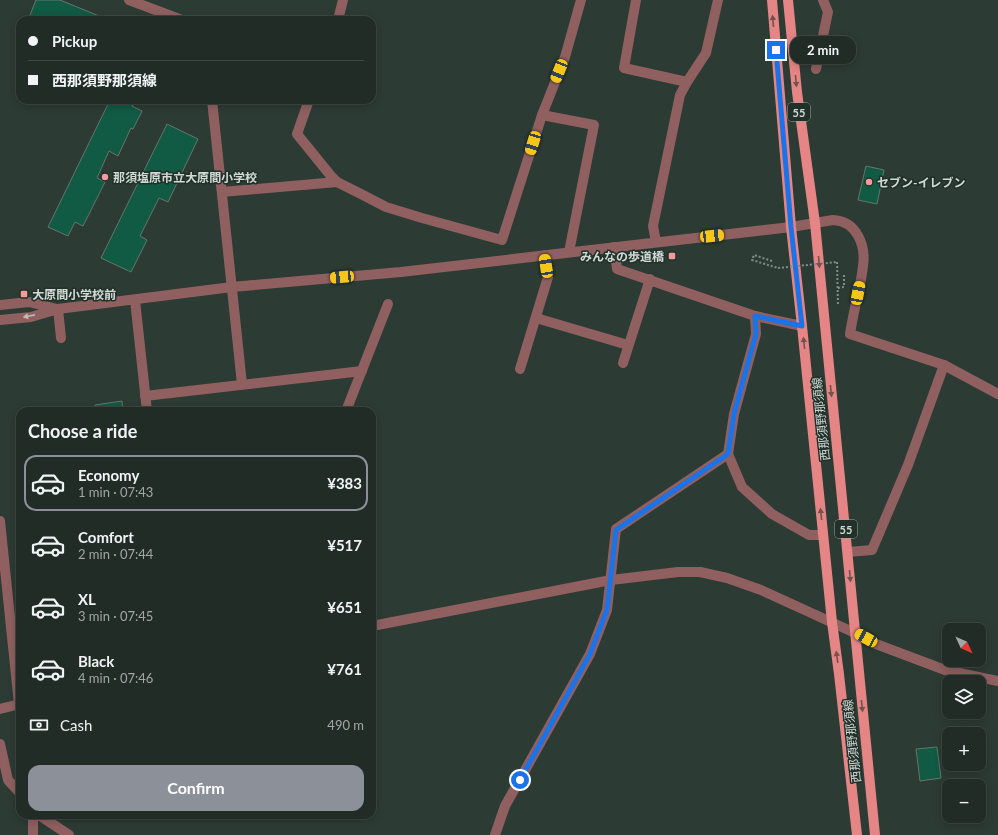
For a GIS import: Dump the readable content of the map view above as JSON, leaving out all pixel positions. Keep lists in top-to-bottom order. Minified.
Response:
{"streets":{"main road":["55","西那須野那須線"]},"places":{"other":["那須塩原市立大原間小学校","セブン-イレブン"],"transit":["みんなの歩道橋","大原間小学校前"]},"north":"bottom right","page":{"banner":["Pickup","西那須野那須線"],"bubble":"2 min","heading":"Choose a ride","list":[{"name":"Economy","note":"1 min · 07:43","value":"¥383"},{"name":"Comfort","note":"2 min · 07:44","value":"¥517"},{"name":"XL","note":"3 min · 07:45","value":"¥651"},{"name":"Black","note":"4 min · 07:46","value":"¥761"}],"map_buttons":["+","−"],"pay":["Cash","490 m"],"buttons":"Confirm"}}
